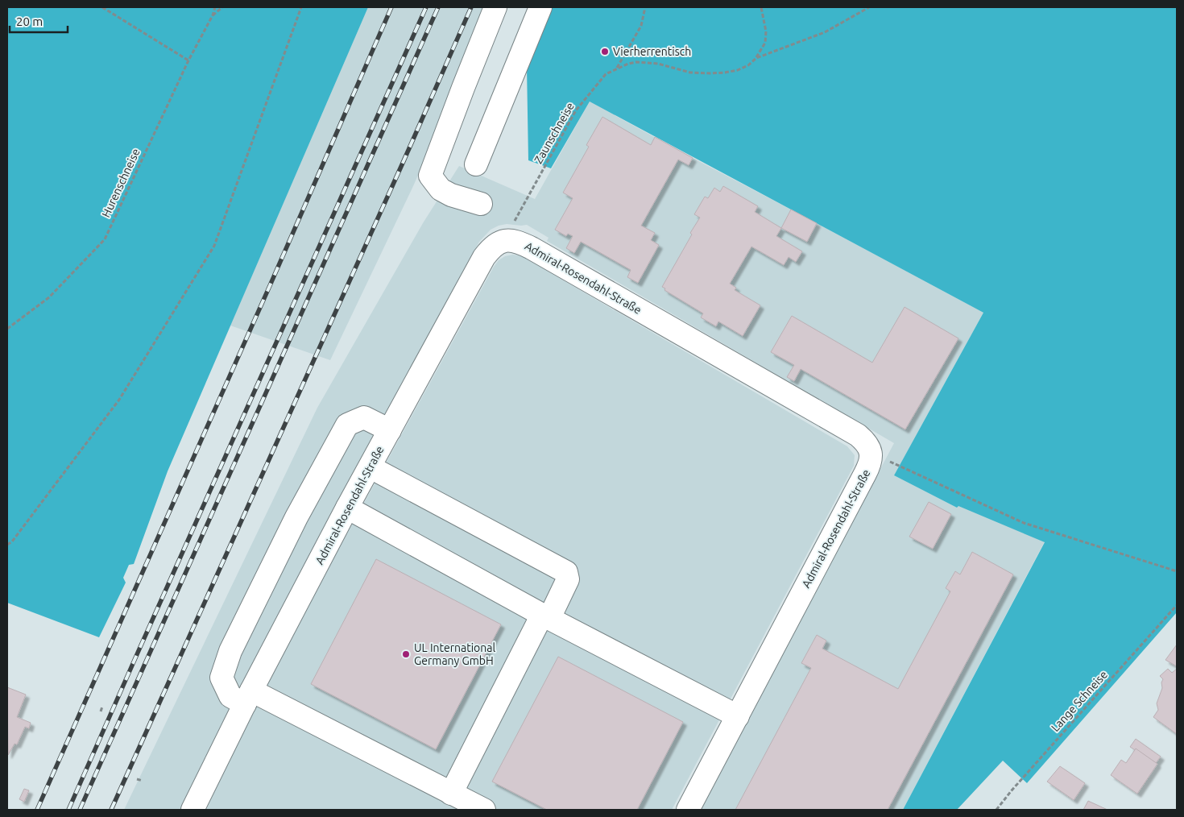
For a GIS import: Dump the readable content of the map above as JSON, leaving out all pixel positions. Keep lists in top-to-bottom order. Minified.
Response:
{"streets":{"street":["Admiral-Rosendahl-Straße"],"path":["Zaunschneise","Hurenschneise","Lange Schneise"]},"crossings":[["Zaunschneise","Admiral-Rosendahl-Straße"]],"places":["Vierherrentisch","UL International Germany GmbH"],"scale_bar":"20 m"}
